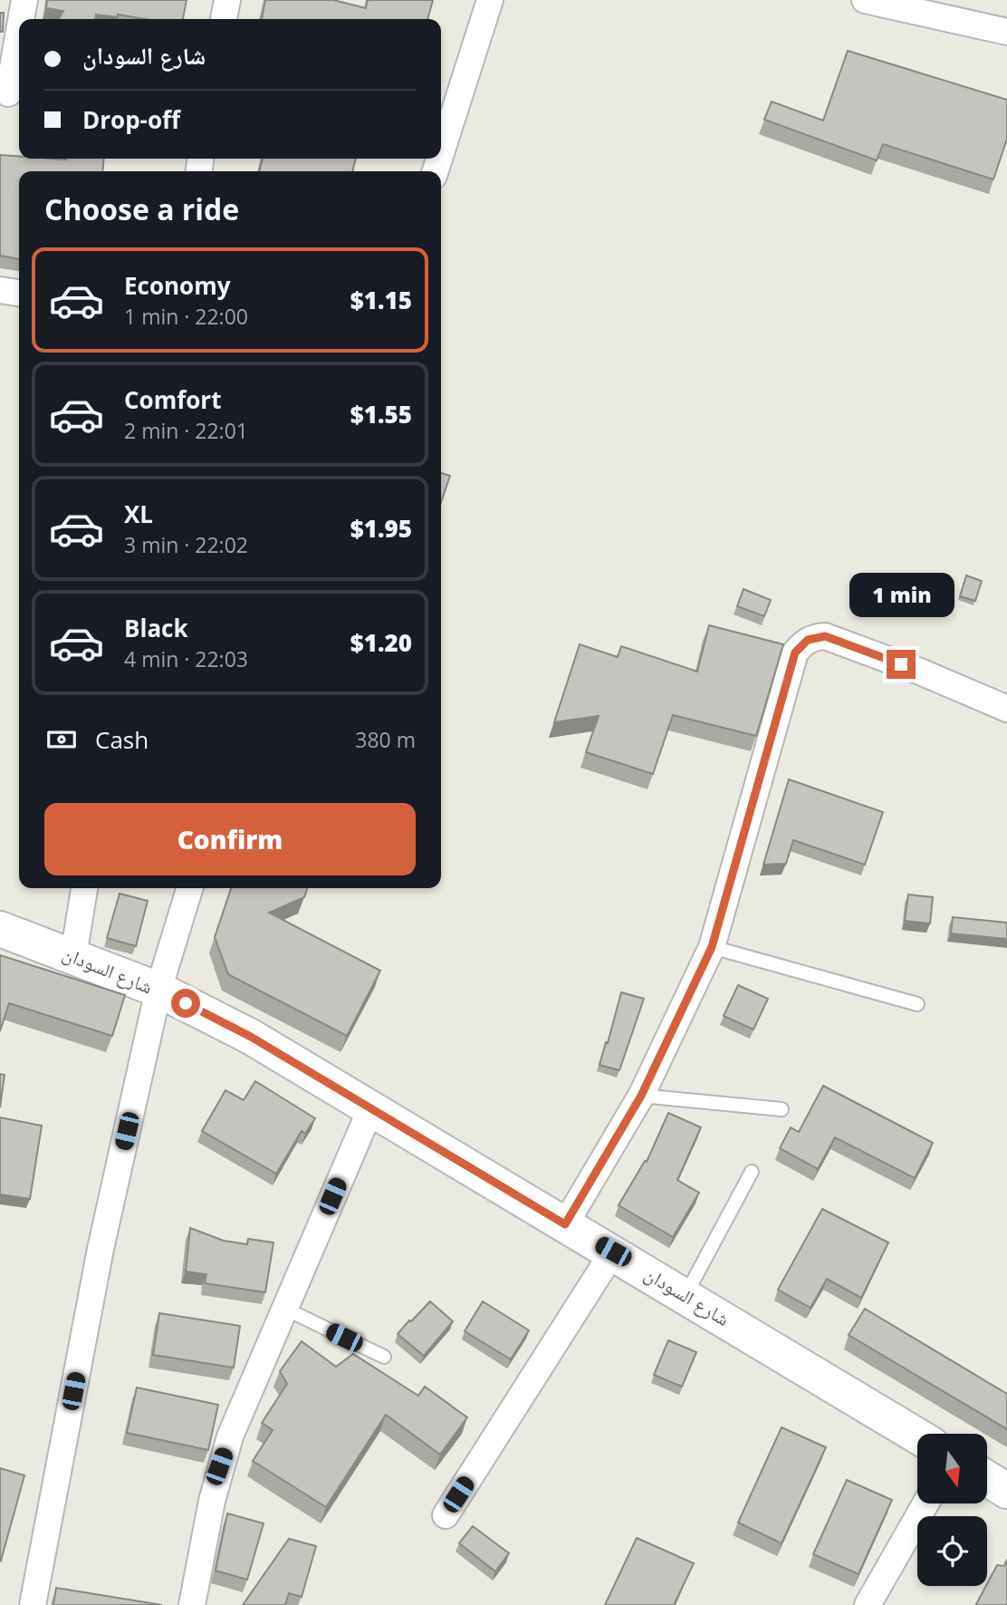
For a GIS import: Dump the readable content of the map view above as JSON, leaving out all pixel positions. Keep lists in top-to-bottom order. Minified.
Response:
{"streets":{"main road":["شارع السودان"]},"north":"bottom","page":{"banner":["شارع السودان","Drop-off"],"heading":"Choose a ride","list":[{"name":"Economy","note":"1 min · 22:00","value":"$1.15"},{"name":"Comfort","note":"2 min · 22:01","value":"$1.55"},{"name":"XL","note":"3 min · 22:02","value":"$1.95"},{"name":"Black","note":"4 min · 22:03","value":"$1.20"}],"bubble":"1 min","pay":["Cash","380 m"],"buttons":"Confirm"}}
